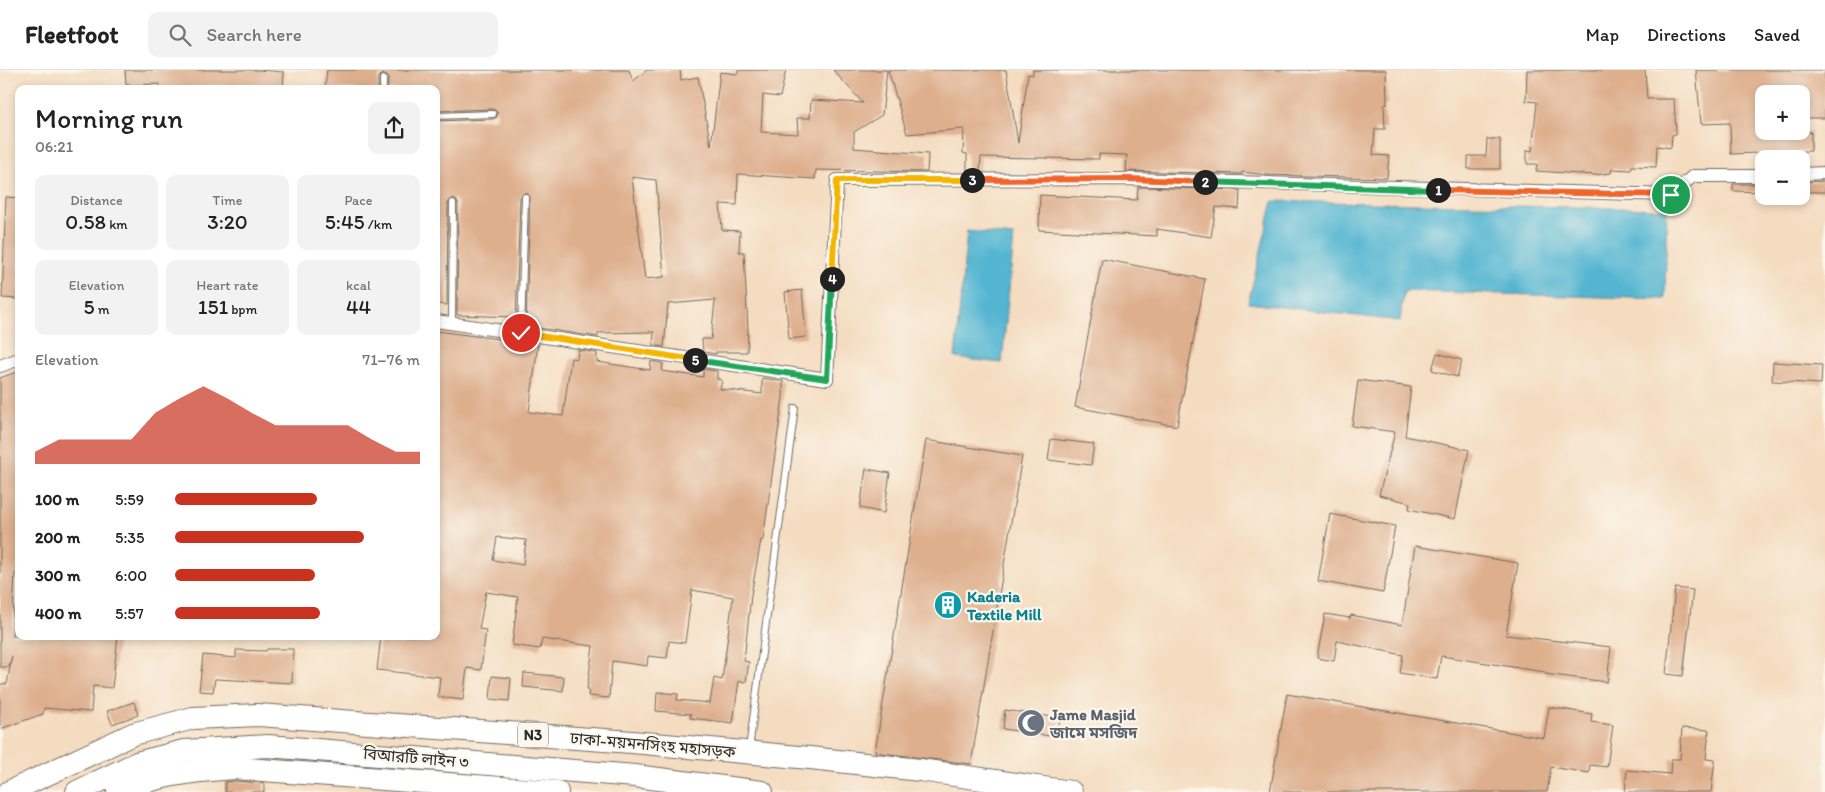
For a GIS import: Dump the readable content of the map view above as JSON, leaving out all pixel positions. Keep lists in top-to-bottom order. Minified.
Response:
{"streets":{"highway":["N3","ঢাকা-ময়মনসিংহ মহাসড়ক","বিআরটি লাইন ৩"]},"places":{"building":["Kaderia Textile Mill"],"mosque":["Jame Masjid জামে মসজিদ"]},"page":{"header":"Fleetfoot","search":"Search here","nav":["Map","Directions","Saved"],"map_buttons":["+","−"],"heading":["Morning run","06:21"],"pins":["3","2","1","4","5"],"stats":[["Distance","0.58 km"],["Time","3:20"],["Pace","5:45 /km"],["Elevation","5 m"],["Heart rate","151 bpm"],["kcal","44"]],"chart":["Elevation","71–76 m"],"list":[{"name":"100 m","note":"5:59"},{"name":"200 m","note":"5:35"},{"name":"300 m","note":"6:00"},{"name":"400 m","note":"5:57"}]}}
